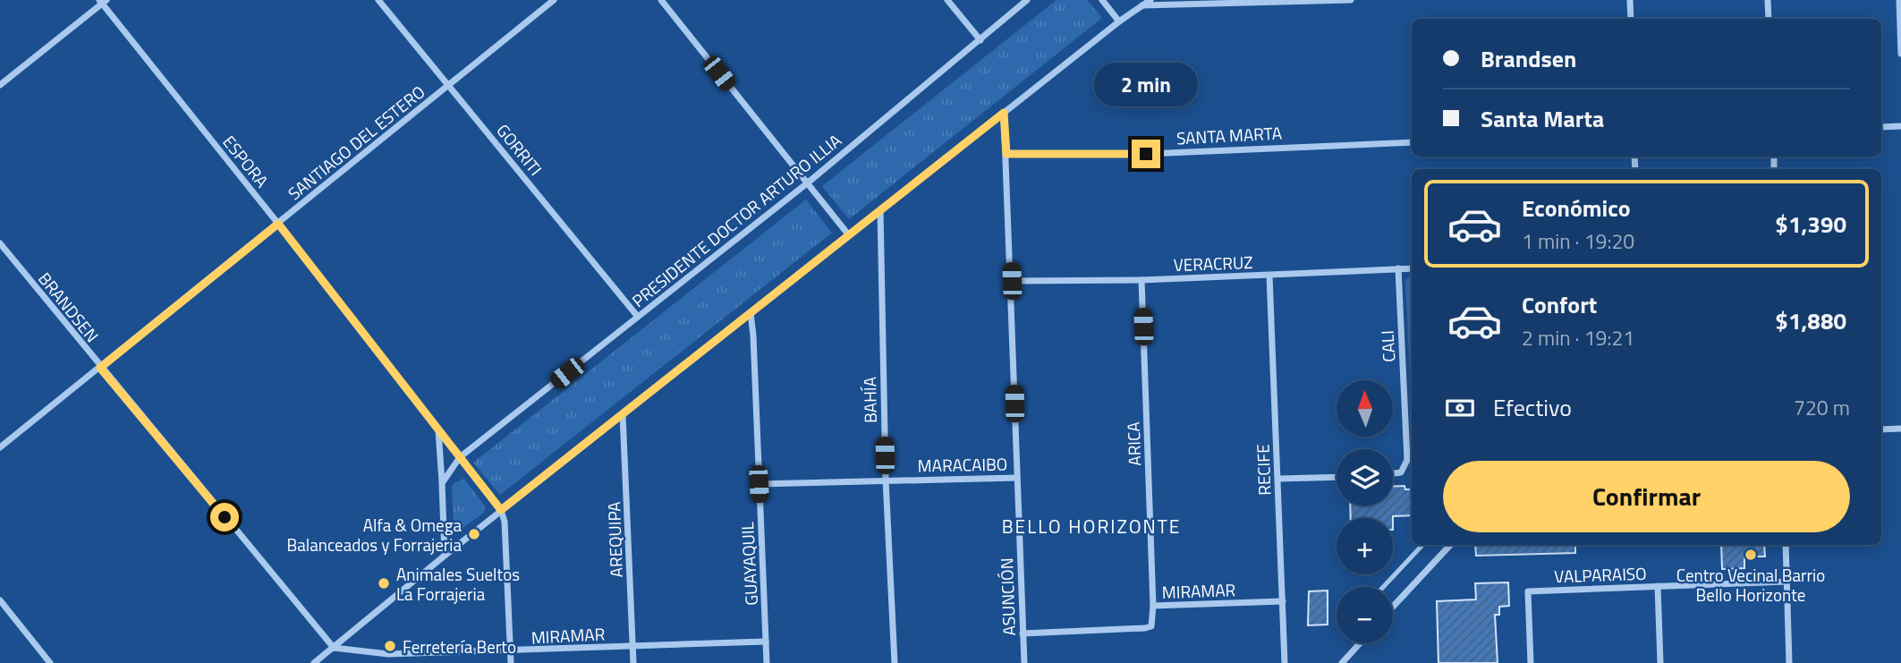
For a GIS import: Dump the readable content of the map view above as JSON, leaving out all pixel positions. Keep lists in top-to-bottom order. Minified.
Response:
{"streets":{"street":["SANTA MARTA","SANTIAGO DEL ESTERO","GORRITI","ESPORA","PRESIDENTE DOCTOR ARTURO ILLIA","VERACRUZ","BRANDSEN","CALI","BAHÍA","ARICA","MARACAIBO","RECIFE","AREQUIPA","GUAYAQUIL","VALPARAISO","MIRAMAR","ASUNCIÓN"]},"crossings":[["SANTA MARTA","ASUNCIÓN"],["SANTIAGO DEL ESTERO","GORRITI"],["SANTIAGO DEL ESTERO","ESPORA"],["SANTIAGO DEL ESTERO","BRANDSEN"],["GORRITI","PRESIDENTE DOCTOR ARTURO ILLIA"],["ESPORA","PRESIDENTE DOCTOR ARTURO ILLIA"],["VERACRUZ","CALI"],["VERACRUZ","ARICA"],["VERACRUZ","RECIFE"],["VERACRUZ","ASUNCIÓN"],["BRANDSEN","MIRAMAR"],["BAHÍA","MARACAIBO"],["ARICA","MIRAMAR"],["MARACAIBO","GUAYAQUIL"],["MARACAIBO","ASUNCIÓN"],["RECIFE","MIRAMAR"],["AREQUIPA","MIRAMAR"],["GUAYAQUIL","MIRAMAR"],["MIRAMAR","ASUNCIÓN"]],"districts":["BELLO HORIZONTE"],"places":["Alfa & Omega Balanceados y Forrajeria","Centro Vecinal Barrio Bello Horizonte","Animales Sueltos La Forrajeria","Ferretería Berto"],"north":"top","page":{"banner":["Brandsen","Santa Marta"],"bubble":"2 min","list":[{"name":"Económico","note":"1 min · 19:20","value":"$1,390"},{"name":"Confort","note":"2 min · 19:21","value":"$1,880"}],"pay":["Efectivo","720 m"],"map_buttons":["+","−"],"buttons":"Confirmar"}}
